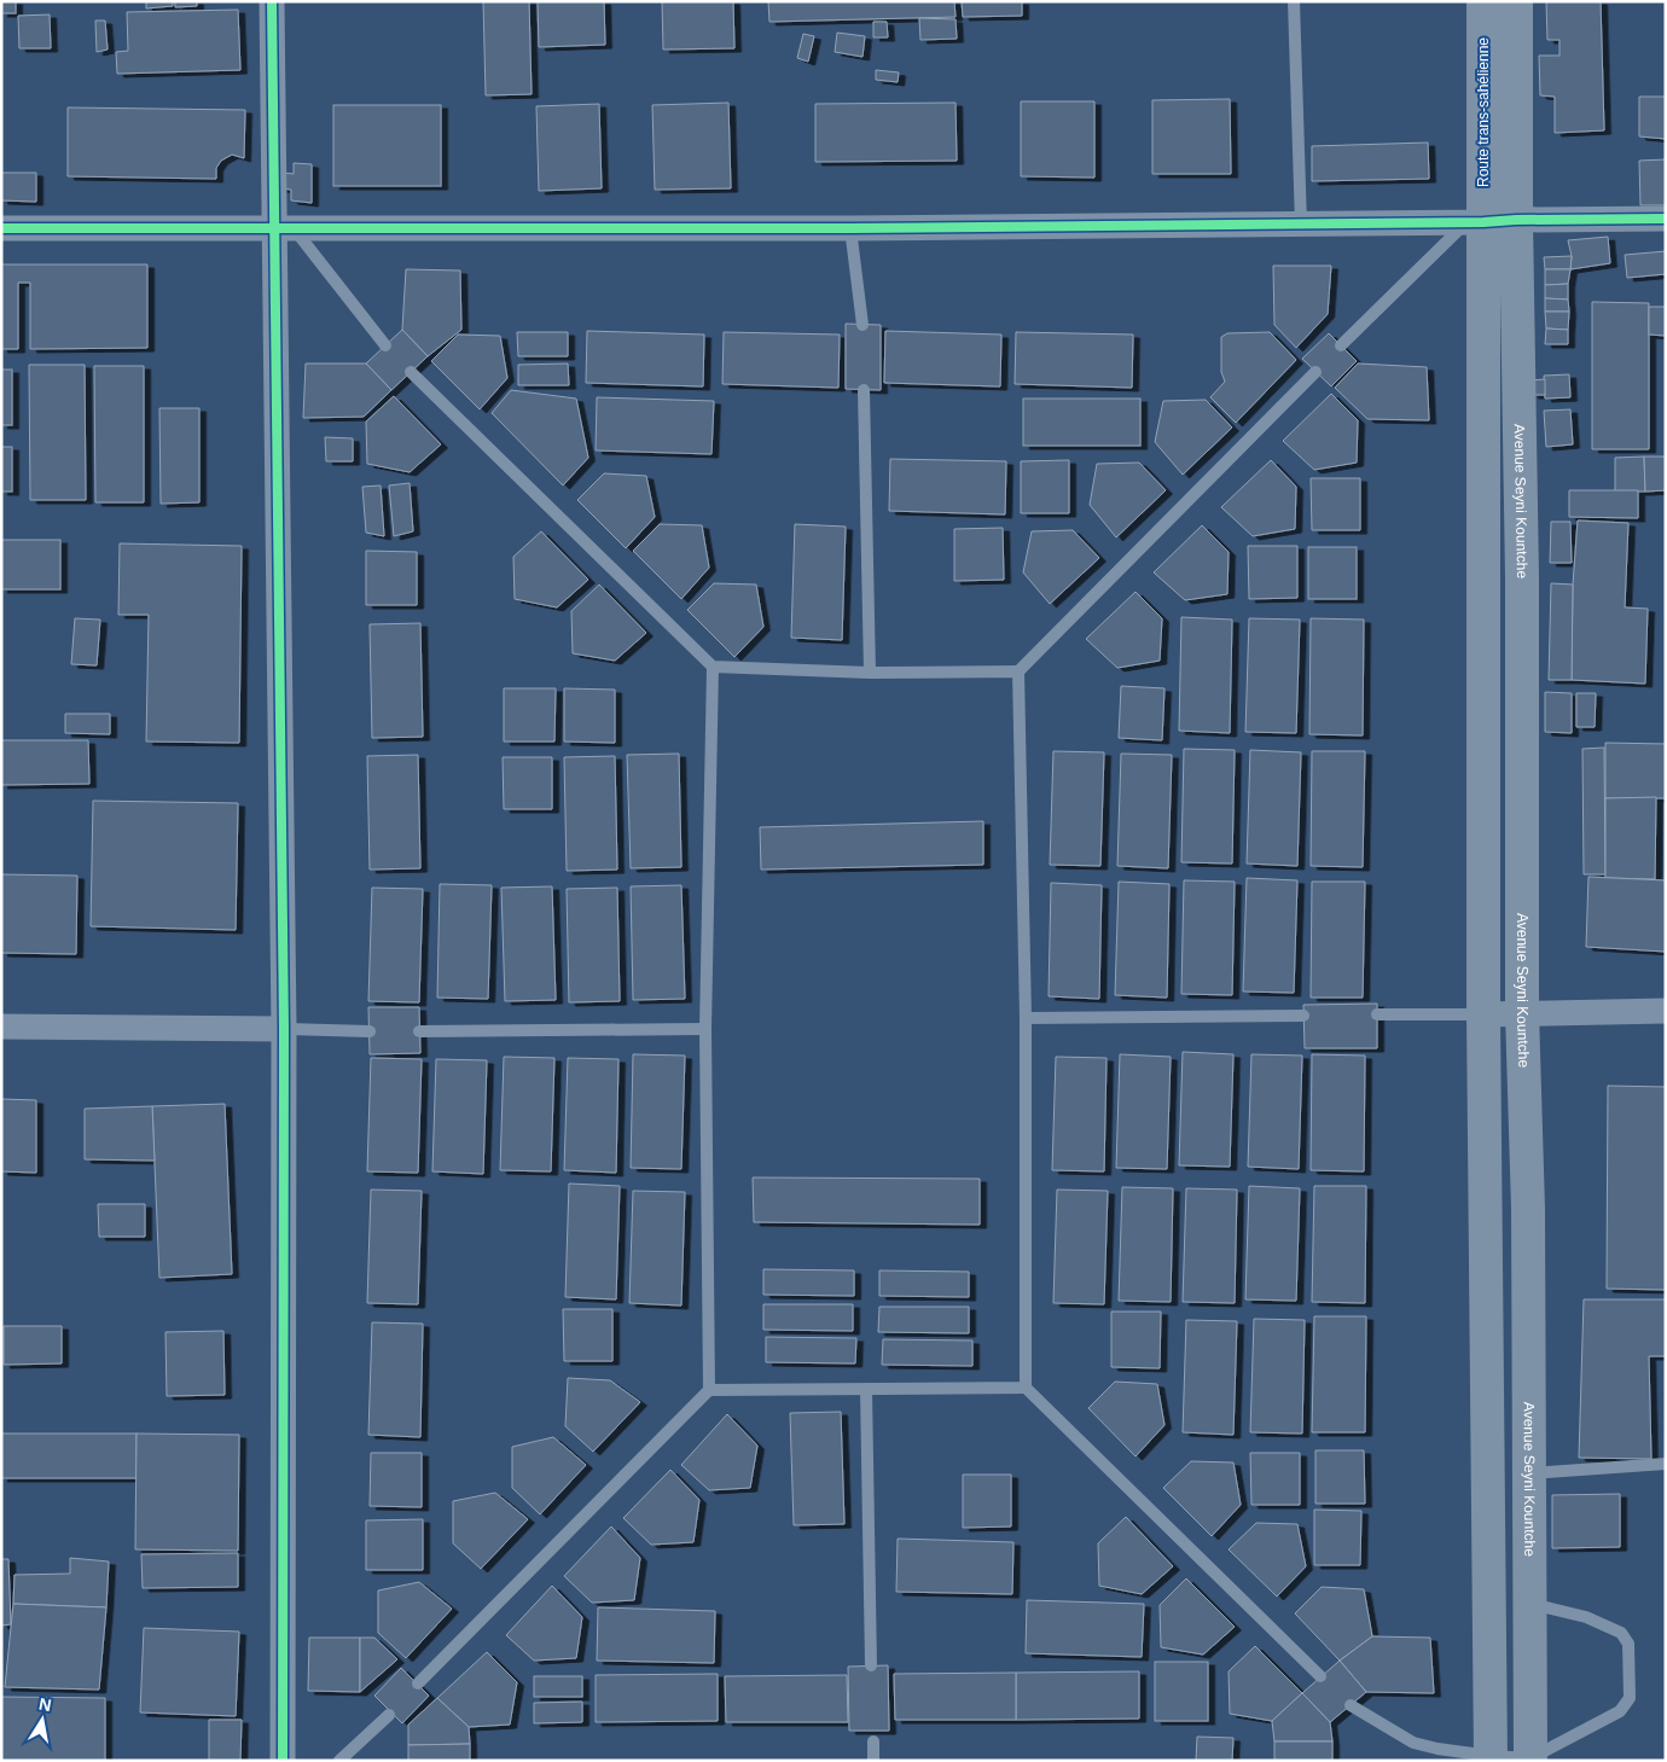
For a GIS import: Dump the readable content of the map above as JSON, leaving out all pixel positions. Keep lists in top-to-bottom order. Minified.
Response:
{"streets":{"highway":["Route trans-sahélienne","Avenue Seyni Kountche"]},"north":"top"}
